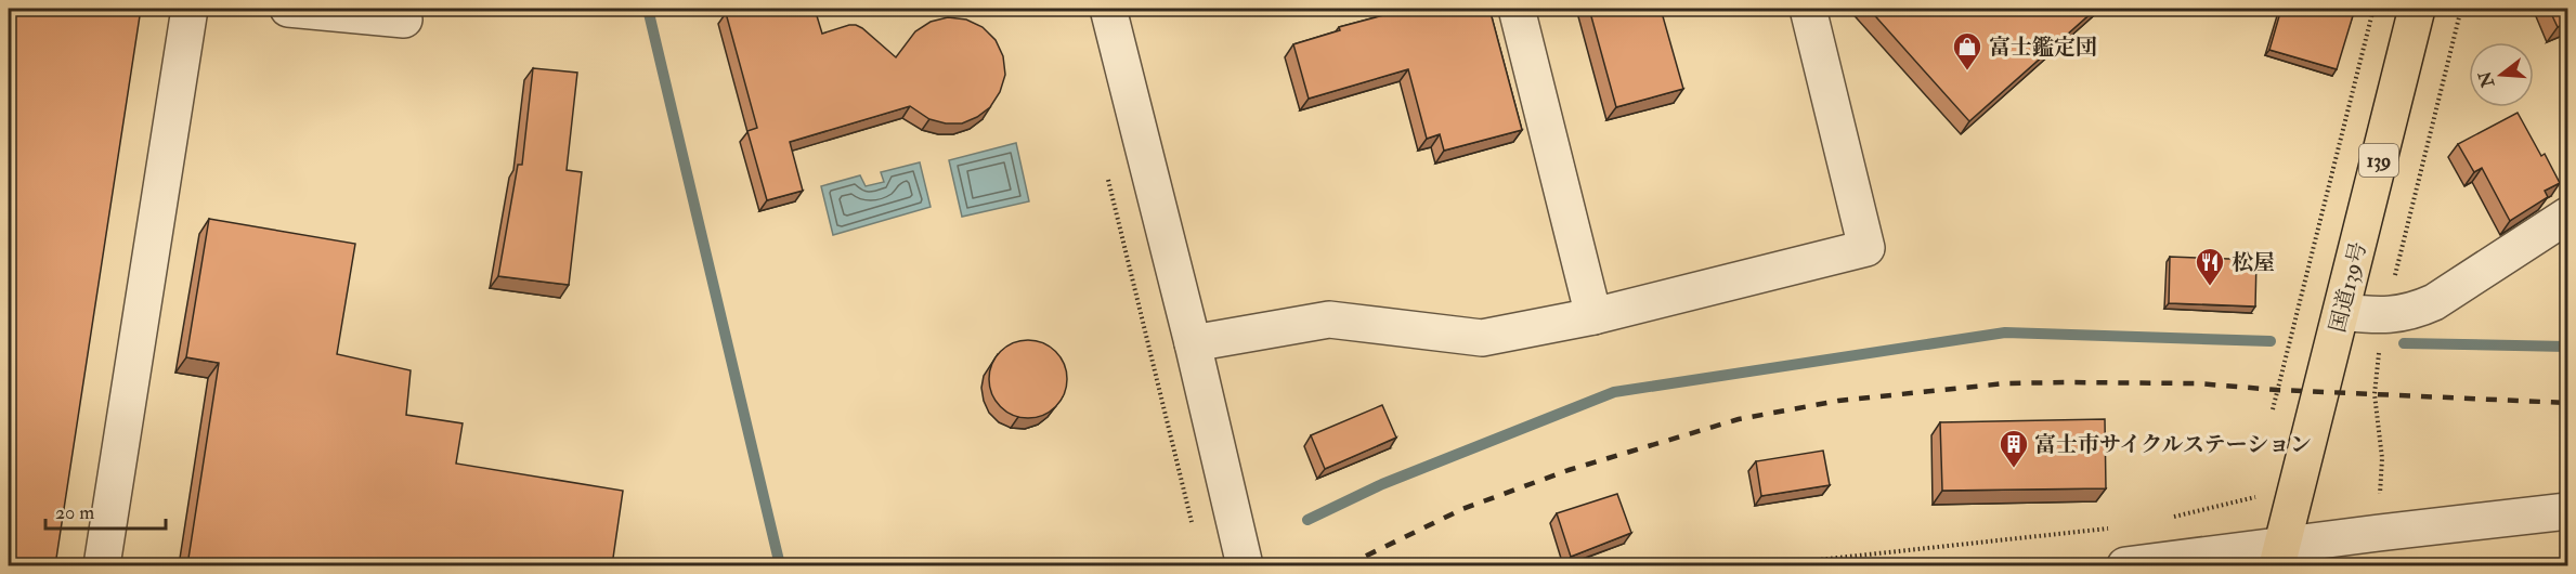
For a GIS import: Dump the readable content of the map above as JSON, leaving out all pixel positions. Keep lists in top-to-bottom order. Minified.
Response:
{"streets":{"highway":["139","国道139号"]},"places":{"shop":["富士鑑定団"],"restaurant":["松屋"],"building":["富士市サイクルステーション"]},"scale_bar":"20 m","north":"left"}
